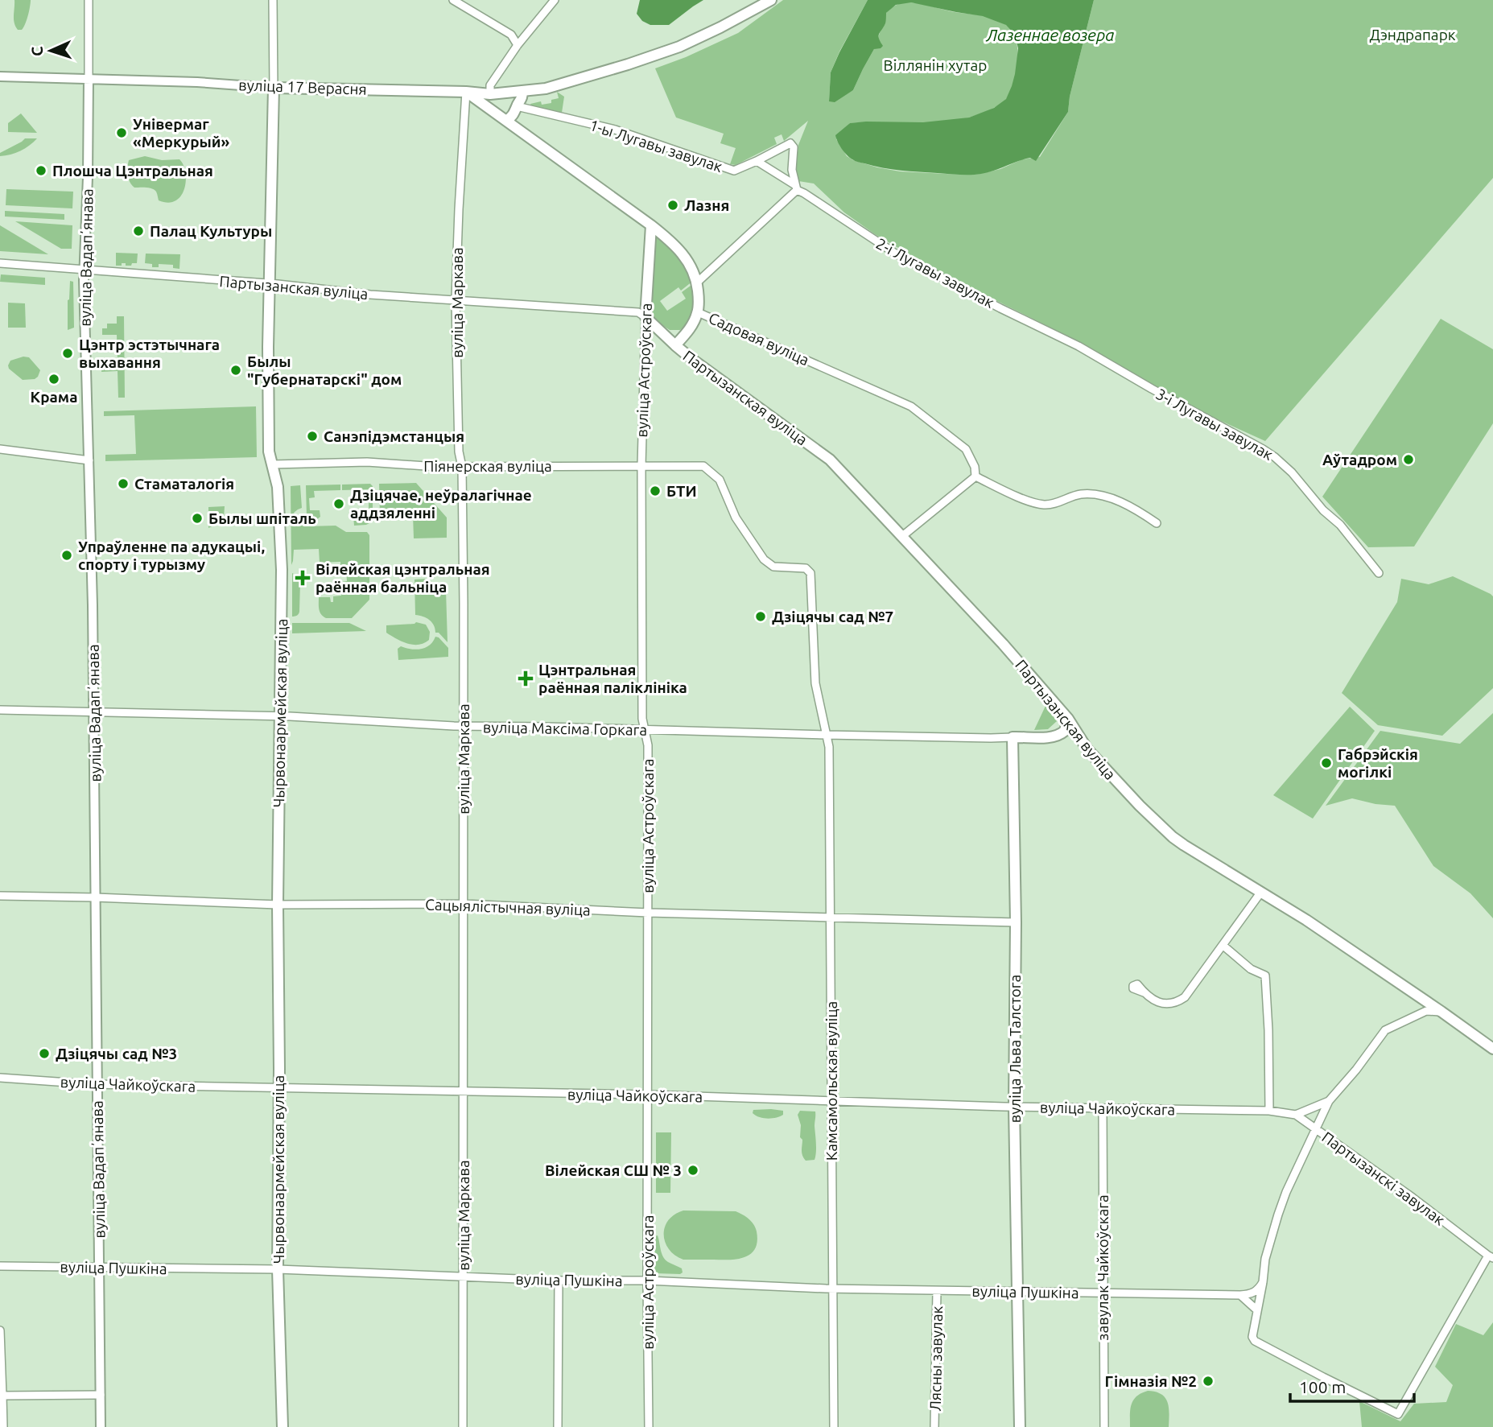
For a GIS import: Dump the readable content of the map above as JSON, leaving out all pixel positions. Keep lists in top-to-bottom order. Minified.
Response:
{"streets":{"main road":["вуліца 17 Верасня","Партызанская вуліца","Садовая вуліца","вуліца Астроўскага","Чырвонаармейская вуліца","вуліца Льва Талстога"],"street":["1-ы Лугавы завулак","вуліца Вадапʼянава","2-і Лугавы завулак","вуліца Маркава","3-і Лугавы завулак","Піянерская вуліца","вуліца Максіма Горкага","Сацыялістычная вуліца","Камсамольская вуліца","вуліца Чайкоўскага","Партызанскі завулак","вуліца Пушкіна","завулак Чайкоўскага","Лясны завулак"]},"crossings":[["вуліца 17 Верасня","вуліца Вадапʼянава"],["вуліца 17 Верасня","вуліца Маркава"],["вуліца 17 Верасня","Садовая вуліца"],["вуліца 17 Верасня","Чырвонаармейская вуліца"],["1-ы Лугавы завулак","2-і Лугавы завулак"],["вуліца Вадапʼянава","Партызанская вуліца"],["вуліца Вадапʼянава","вуліца Максіма Горкага"],["вуліца Вадапʼянава","Сацыялістычная вуліца"],["вуліца Вадапʼянава","вуліца Чайкоўскага"],["вуліца Вадапʼянава","вуліца Пушкіна"],["2-і Лугавы завулак","3-і Лугавы завулак"],["Партызанская вуліца","вуліца Маркава"],["Партызанская вуліца","Садовая вуліца"],["Партызанская вуліца","вуліца Астроўскага"],["Партызанская вуліца","Чырвонаармейская вуліца"],["вуліца Маркава","Садовая вуліца"],["вуліца Маркава","Піянерская вуліца"],["вуліца Маркава","вуліца Максіма Горкага"],["вуліца Маркава","Сацыялістычная вуліца"],["вуліца Маркава","вуліца Чайкоўскага"],["вуліца Маркава","вуліца Пушкіна"],["Садовая вуліца","вуліца Астроўскага"],["вуліца Астроўскага","Піянерская вуліца"],["вуліца Астроўскага","вуліца Максіма Горкага"],["вуліца Астроўскага","Сацыялістычная вуліца"],["вуліца Астроўскага","вуліца Чайкоўскага"],["вуліца Астроўскага","вуліца Пушкіна"],["Піянерская вуліца","Чырвонаармейская вуліца"],["Піянерская вуліца","вуліца Максіма Горкага"],["Піянерская вуліца","Камсамольская вуліца"],["Чырвонаармейская вуліца","вуліца Максіма Горкага"],["Чырвонаармейская вуліца","Сацыялістычная вуліца"],["Чырвонаармейская вуліца","вуліца Чайкоўскага"],["Чырвонаармейская вуліца","вуліца Пушкіна"],["вуліца Максіма Горкага","вуліца Льва Талстога"],["вуліца Максіма Горкага","Камсамольская вуліца"],["Сацыялістычная вуліца","вуліца Льва Талстога"],["Сацыялістычная вуліца","Камсамольская вуліца"],["вуліца Льва Талстога","вуліца Чайкоўскага"],["вуліца Льва Талстога","вуліца Пушкіна"],["Камсамольская вуліца","вуліца Чайкоўскага"],["Камсамольская вуліца","вуліца Пушкіна"],["вуліца Чайкоўскага","Партызанскі завулак"],["вуліца Чайкоўскага","завулак Чайкоўскага"],["вуліца Пушкіна","завулак Чайкоўскага"],["вуліца Пушкіна","Лясны завулак"]],"water":["Лазеннае возера"],"parks":["Дэндрапарк","Віллянін хутар"],"places":{"other":["Універмаг «Меркурый»","Плошча Цэнтральная","Лазня","Палац Культуры","Цэнтр эстэтычнага выхавання","Былы \"Губернатарскі\" дом","Крама","Санэпідэмстанцыя","Аўтадром","Стаматалогія","БТИ","Дзіцячае, неўралагічнае аддзяленні","Былы шпіталь","Упраўленне па адукацыі, спорту і турызму","Дзіцячы сад №7","Габрэйскія могілкі","Дзіцячы сад №3","Вілейская СШ № 3","Гімназія №2"],"health":["Вілейская цэнтральная раённая бальніца","Цэнтральная раённая паліклініка"]},"scale_bar":"100 m","north":"left"}
